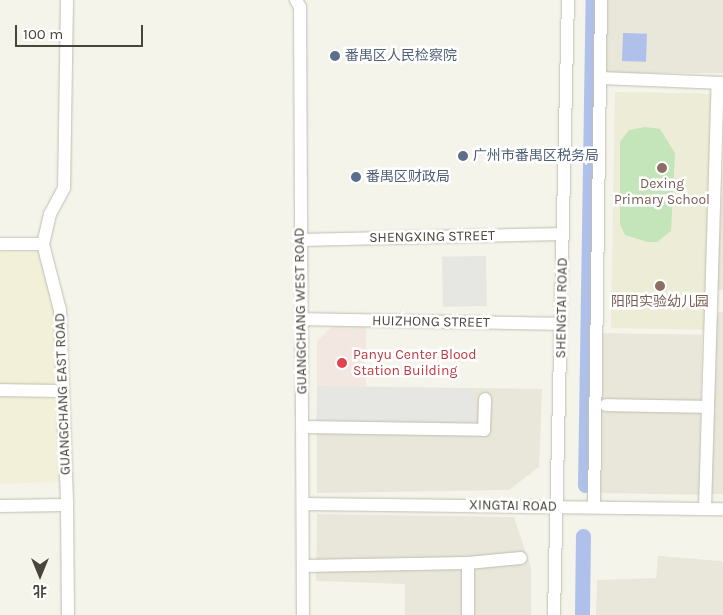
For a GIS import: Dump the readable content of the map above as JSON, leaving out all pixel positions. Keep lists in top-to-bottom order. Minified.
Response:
{"streets":{"street":["SHENGXING STREET","SHENGTAI ROAD","GUANGCHANG WEST ROAD","HUIZHONG STREET","GUANGCHANG EAST ROAD","XINGTAI ROAD"]},"crossings":[["SHENGXING STREET","SHENGTAI ROAD"],["SHENGXING STREET","GUANGCHANG WEST ROAD"],["SHENGTAI ROAD","HUIZHONG STREET"],["SHENGTAI ROAD","XINGTAI ROAD"],["GUANGCHANG WEST ROAD","HUIZHONG STREET"],["GUANGCHANG WEST ROAD","XINGTAI ROAD"]],"places":["番禺区人民检察院","广州市番禺区税务局","Dexing Primary School","番禺区财政局","阳阳实验幼儿园","Panyu Center Blood Station Building"],"scale_bar":"100 m","north":"bottom"}
